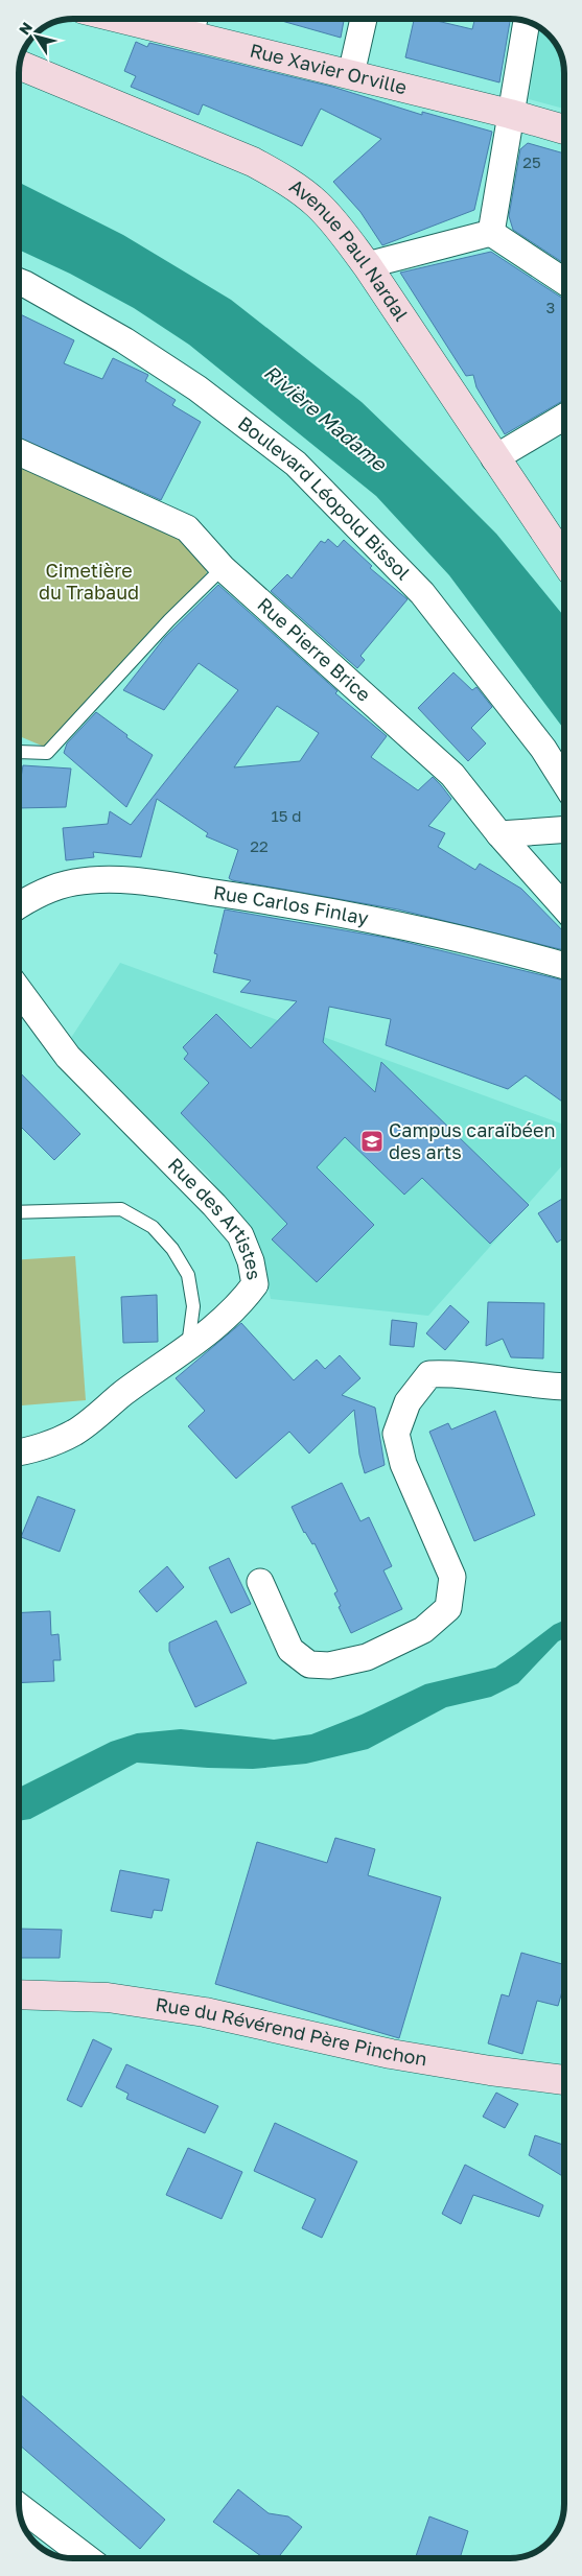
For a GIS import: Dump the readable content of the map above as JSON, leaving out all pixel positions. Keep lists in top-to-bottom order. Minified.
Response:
{"streets":{"main road":["Rue Xavier Orville","Avenue Paul Nardal","Rue du Révérend Père Pinchon"],"street":["Boulevard Léopold Bissol","Rue Pierre Brice","Rue Carlos Finlay","Rue des Artistes"]},"water":["Rivière Madame"],"parks":["Cimetière du Trabaud"],"places":{"school or university":["Campus caraïbéen des arts"]},"house_numbers":["25","3","15 d","22"],"north":"top left"}
